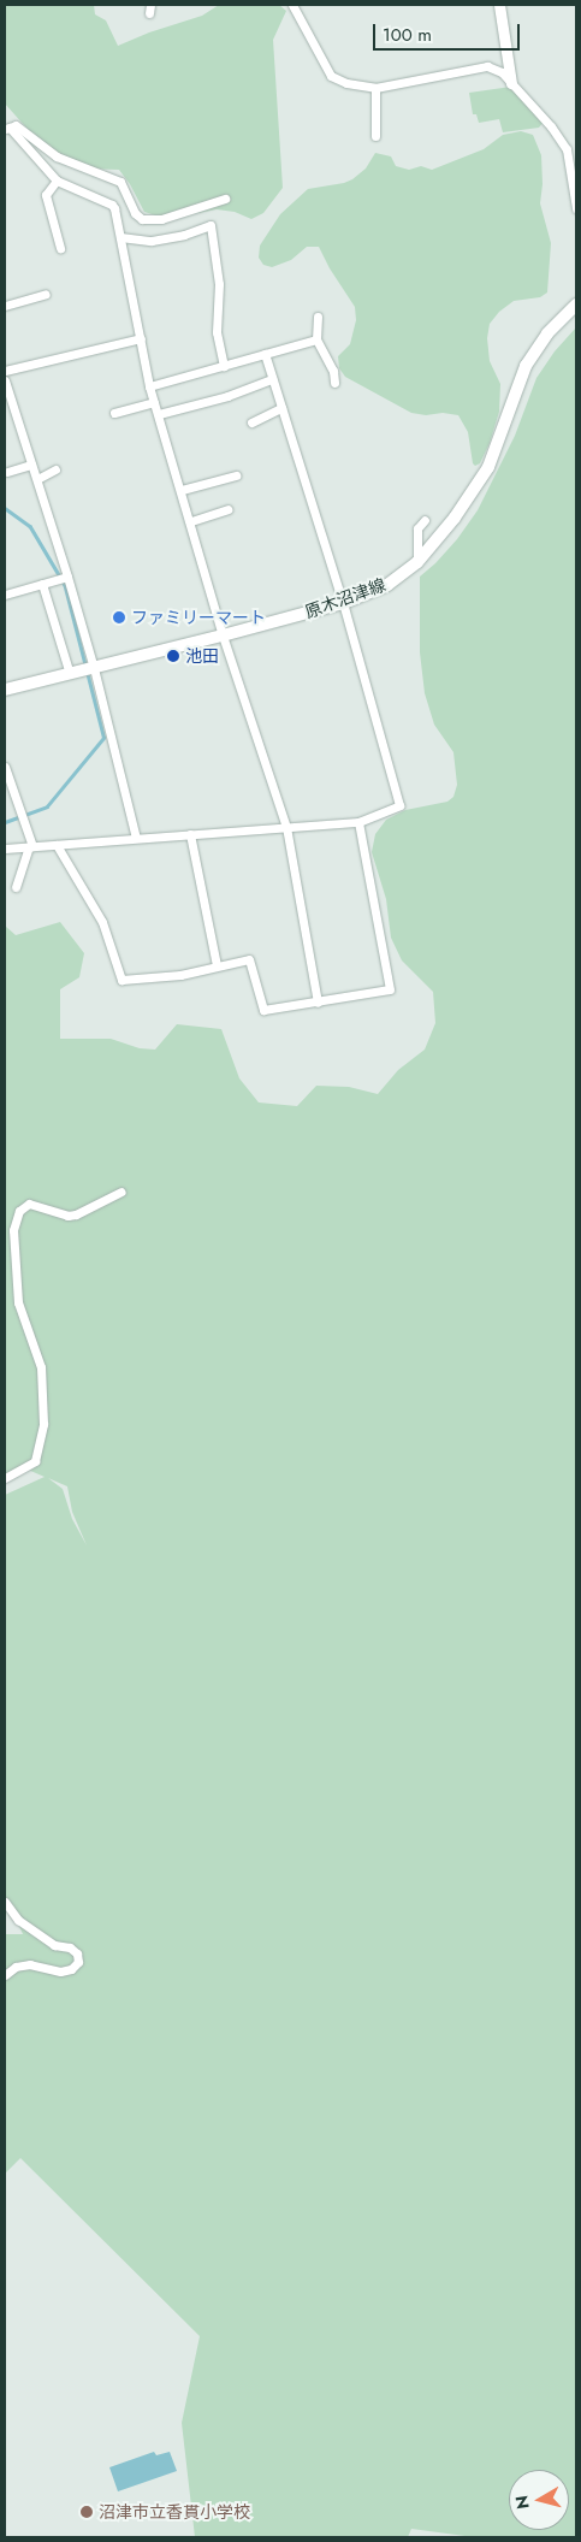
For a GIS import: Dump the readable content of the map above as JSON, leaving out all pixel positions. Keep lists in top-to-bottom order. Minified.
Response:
{"streets":{"main road":["原木沼津線"]},"places":["ファミリーマート","池田","沼津市立香貫小学校"],"scale_bar":"100 m","north":"left"}
